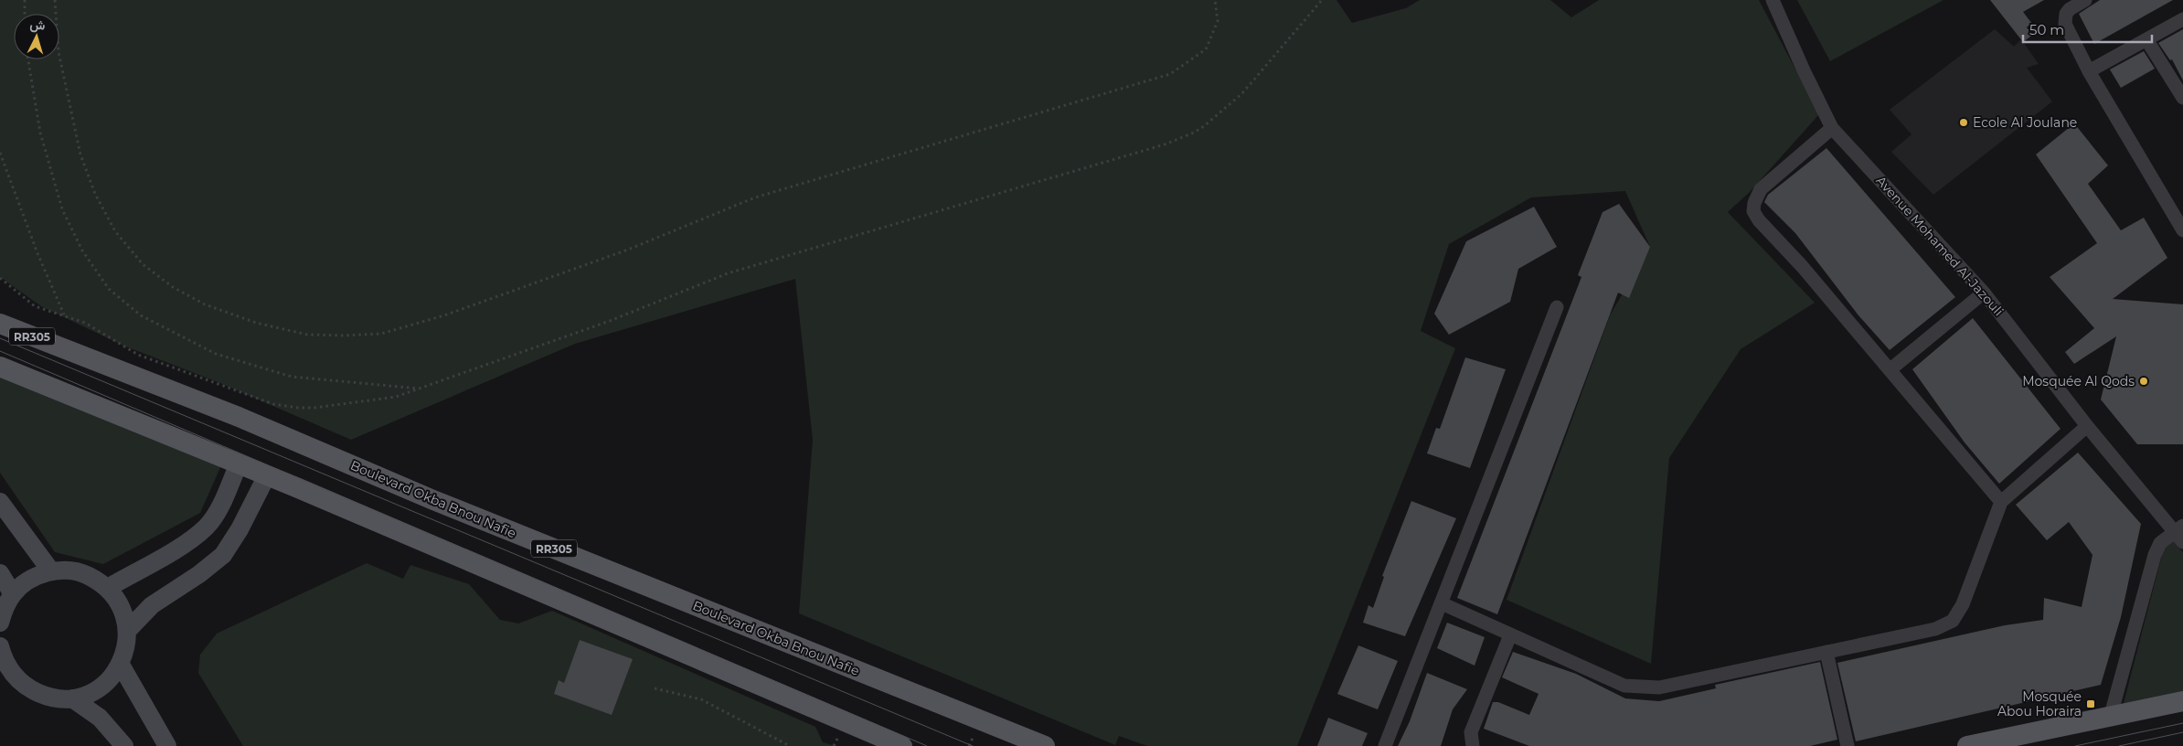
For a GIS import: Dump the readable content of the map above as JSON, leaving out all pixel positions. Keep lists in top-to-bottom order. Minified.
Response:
{"streets":{"main road":["RR305","Boulevard Okba Bnou Nafie"],"street":["Avenue Mohamed Al-Jazouli"]},"places":{"other":["Ecole Al Joulane","Mosquée Al Qods"],"transit":["Mosquée Abou Horaira"]},"scale_bar":"50 m","north":"top"}
